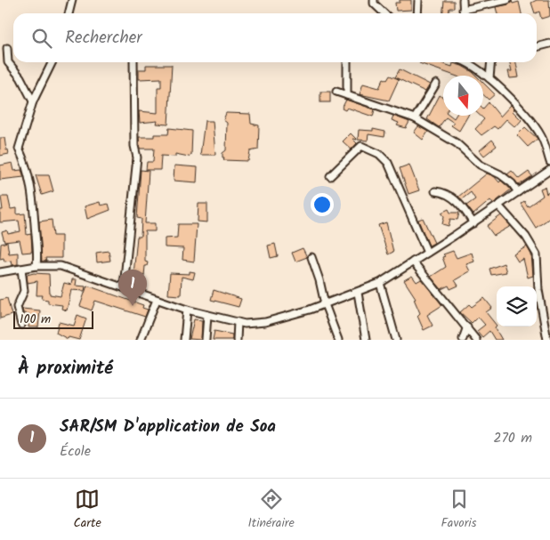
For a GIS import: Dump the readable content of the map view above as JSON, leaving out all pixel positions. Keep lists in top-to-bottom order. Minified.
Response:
{"scale_bar":"100 m","north":"bottom","page":{"search":"Rechercher","pins":"1","scale":"100 m","heading":"À proximité","list":[{"mark":"1","name":"SAR/SM D'application de Soa","note":"École","value":"270 m"}],"nav":["Carte","Itinéraire","Favoris"]}}
